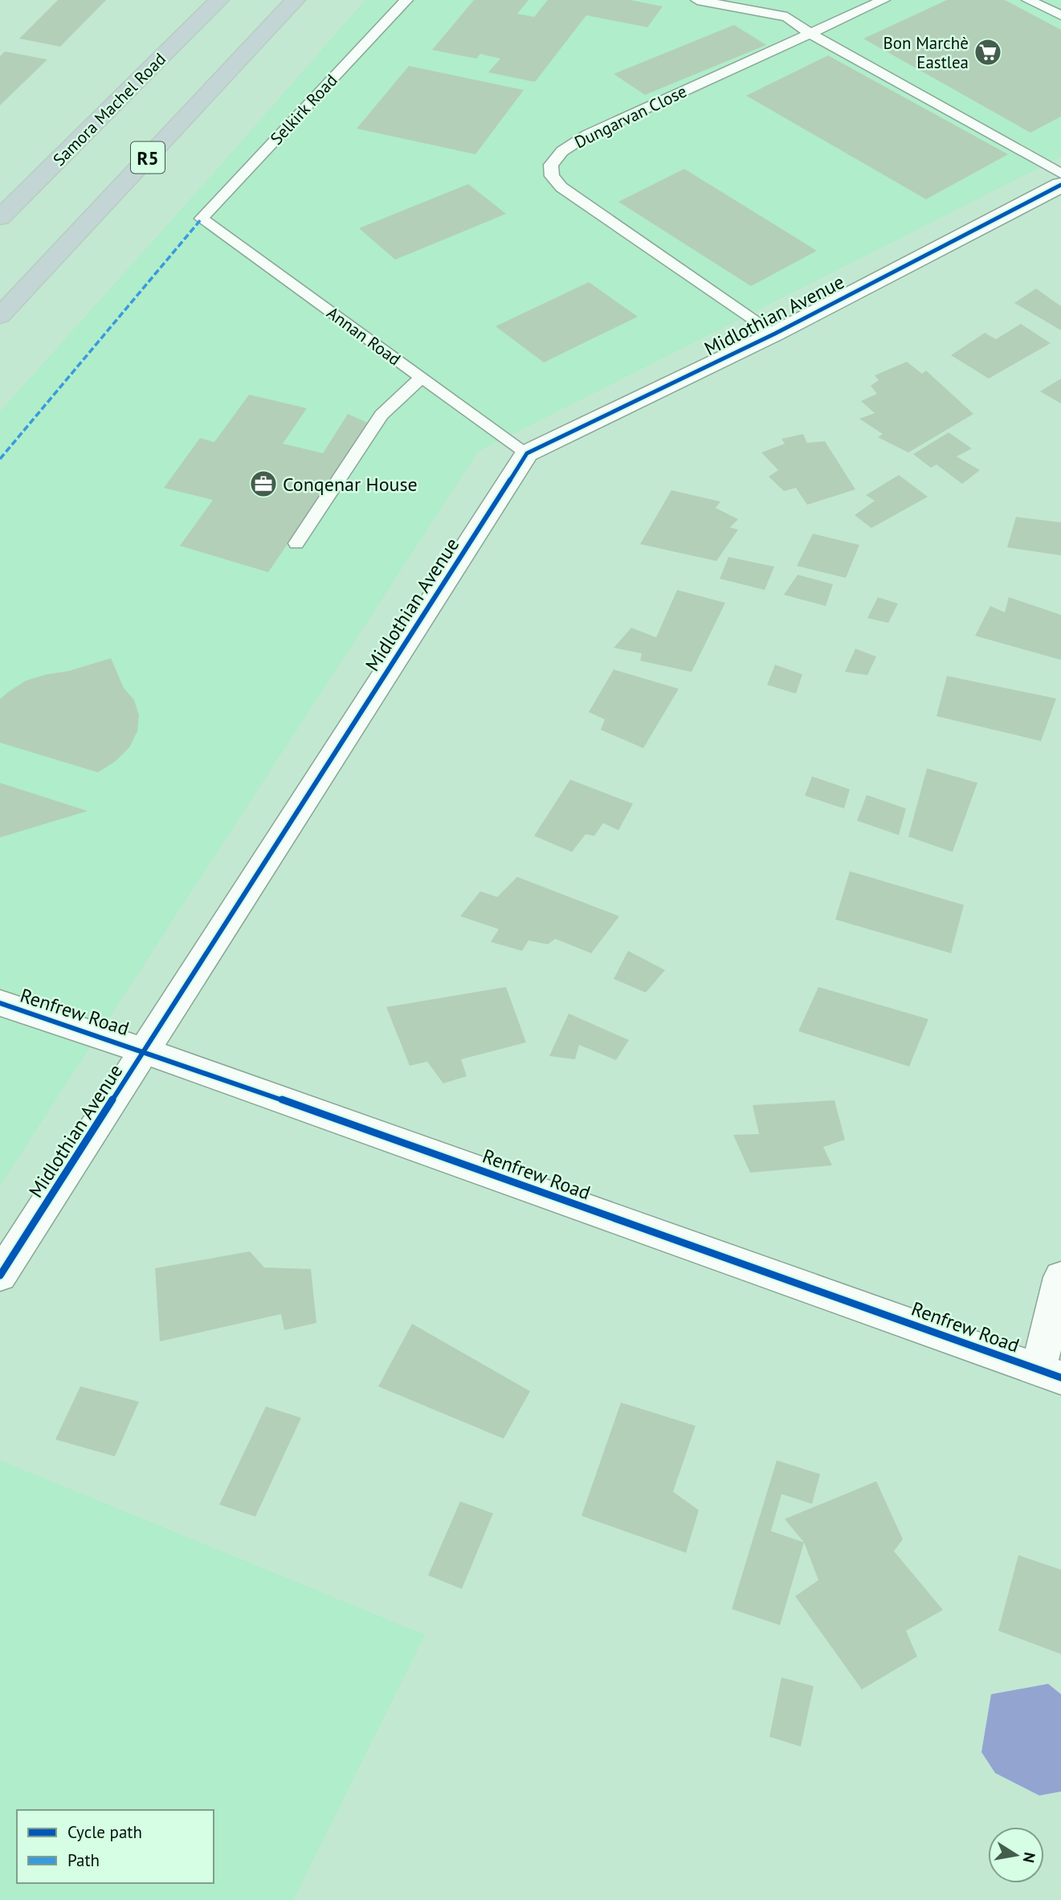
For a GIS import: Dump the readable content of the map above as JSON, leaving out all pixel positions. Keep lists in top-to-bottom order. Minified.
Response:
{"streets":{"highway":["Samora Machel Road","R5"],"street":["Midlothian Avenue","Renfrew Road"],"lane":["Selkirk Road","Dungarvan Close","Annan Road"]},"crossings":[["Selkirk Road","Annan Road"],["Dungarvan Close","Midlothian Avenue"],["Midlothian Avenue","Annan Road"],["Midlothian Avenue","Renfrew Road"]],"places":{"supermarket":["Bon Marchè Eastlea"],"office":["Conqenar House"]},"legend":["Cycle path","Path"],"north":"right"}
